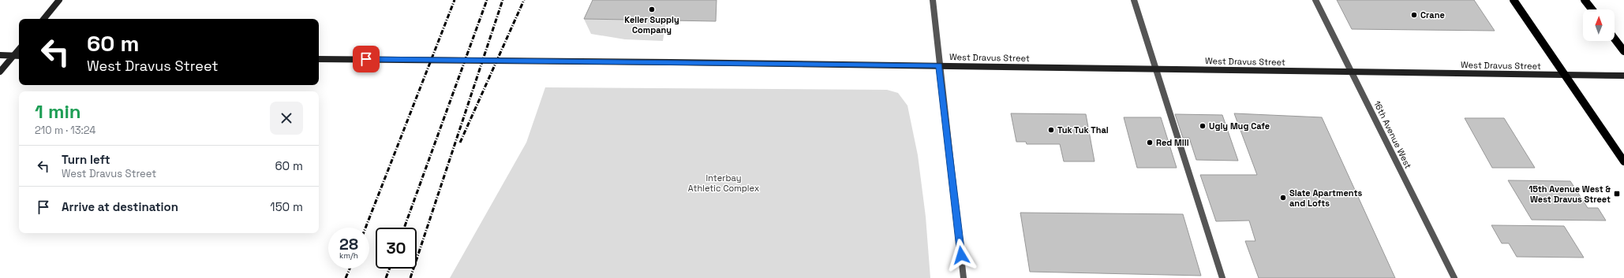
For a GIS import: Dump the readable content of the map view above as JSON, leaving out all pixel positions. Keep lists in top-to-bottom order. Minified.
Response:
{"streets":{"main road":["West Dravus Street"],"street":["16th Avenue West"]},"crossings":[["West Dravus Street","16th Avenue West"]],"parks":["Interbay Athletic Complex"],"places":{"other":["Keller Supply Company","Crane","Ugly Mug Cafe","Tuk Tuk Thai","Red Mill","Slate Apartments and Lofts"],"transit":["15th Avenue West & West Dravus Street"]},"north":"top","page":{"turn":["60 m","West Dravus Street"],"heading":["1 min","210 m · 13:24"],"list":[{"name":"Turn left","note":"West Dravus Street","value":"60 m"},{"name":"Arrive at destination","value":"150 m"}],"speed":"28 km/h","limit":"30"}}
